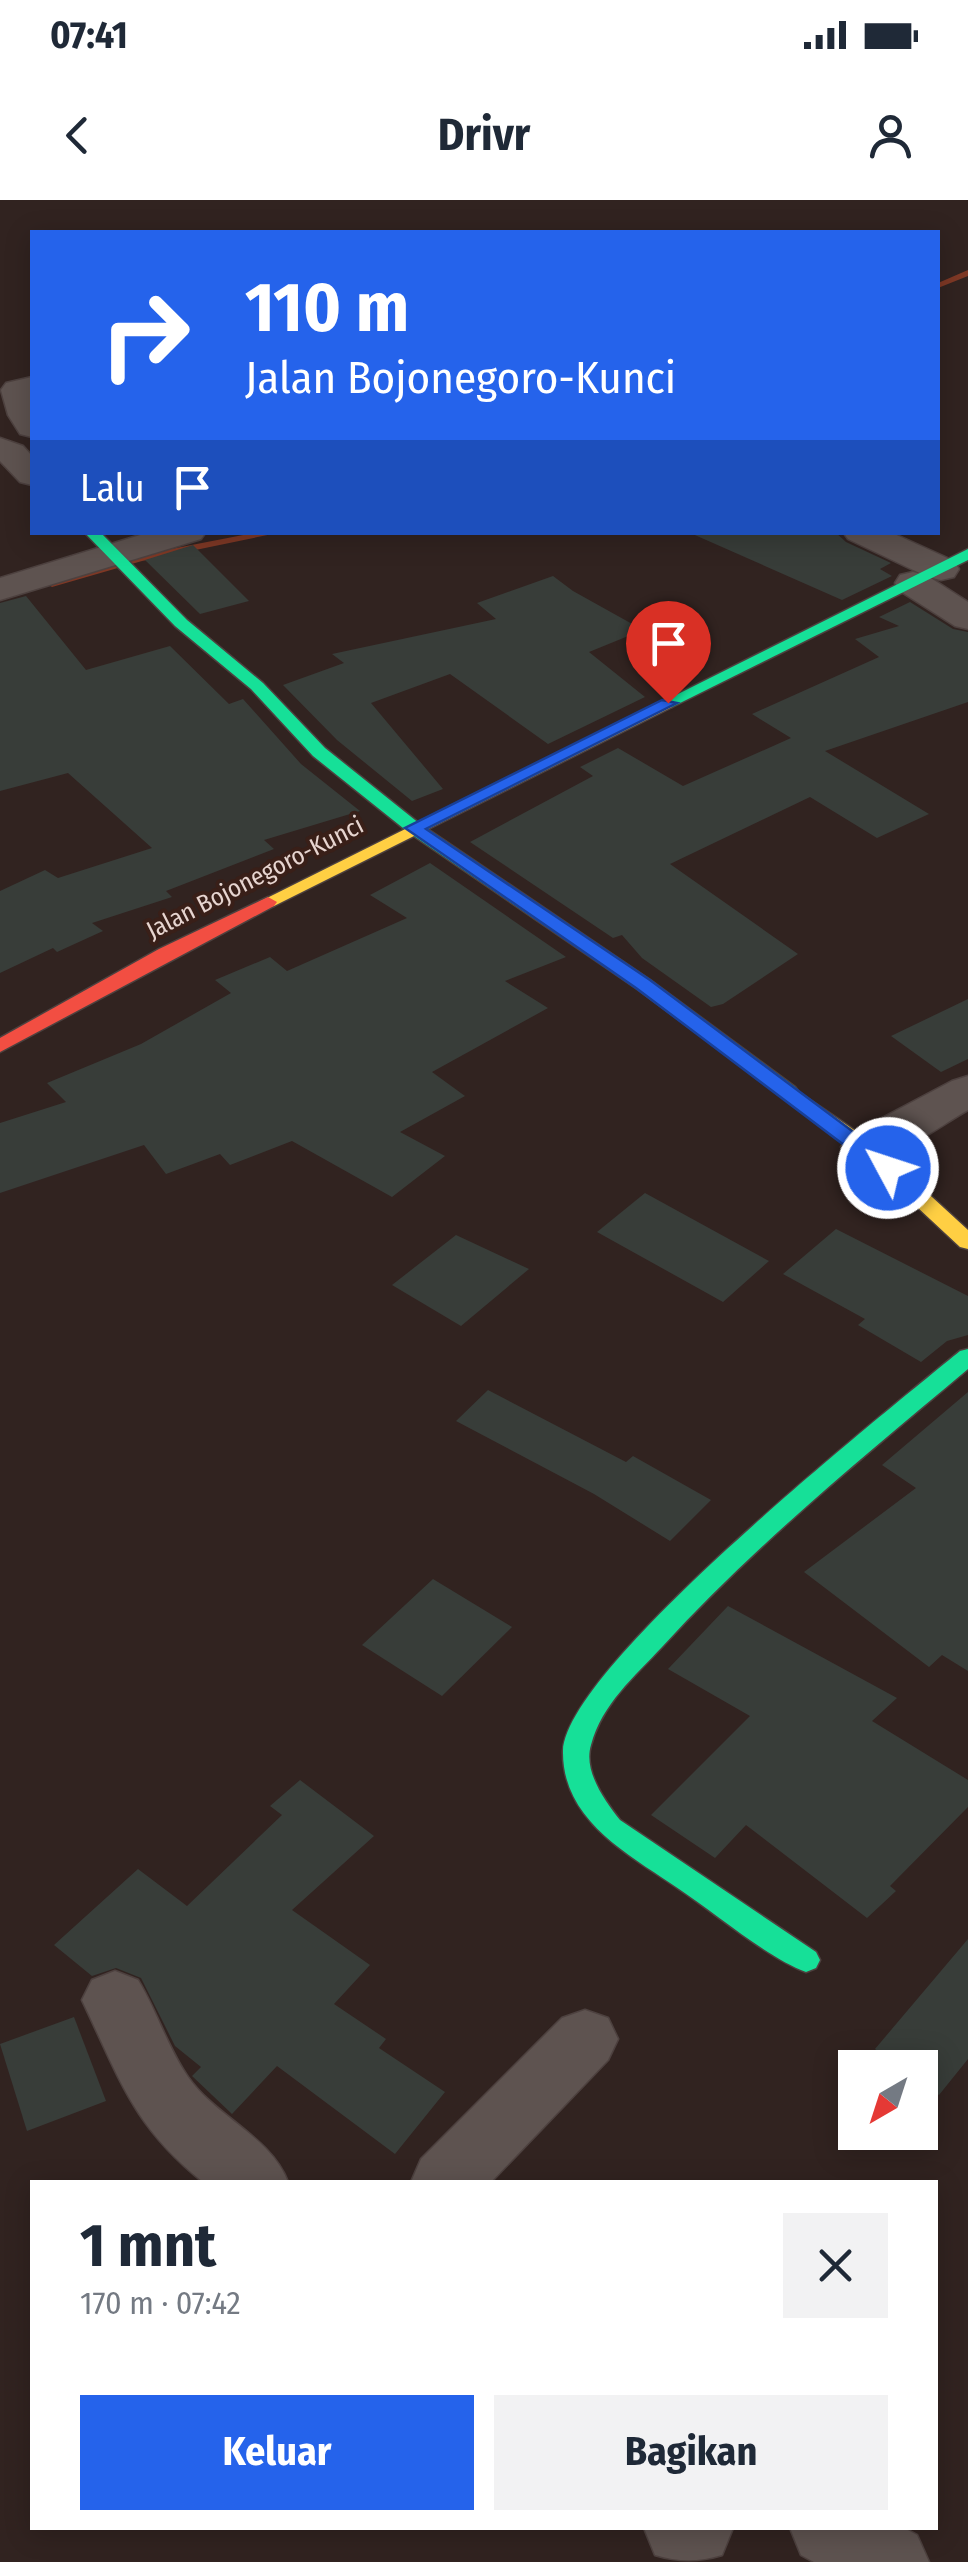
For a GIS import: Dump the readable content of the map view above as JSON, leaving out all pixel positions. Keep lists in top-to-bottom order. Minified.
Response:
{"streets":{"street":["Jalan Bojonegoro-Kunci"]},"north":"bottom left","page":{"status":"07:41","header":"Drivr","turn":["110 m","Jalan Bojonegoro-Kunci"],"then":"Lalu","heading":["1 mnt","170 m · 07:42"],"buttons":["Keluar","Bagikan"]}}
